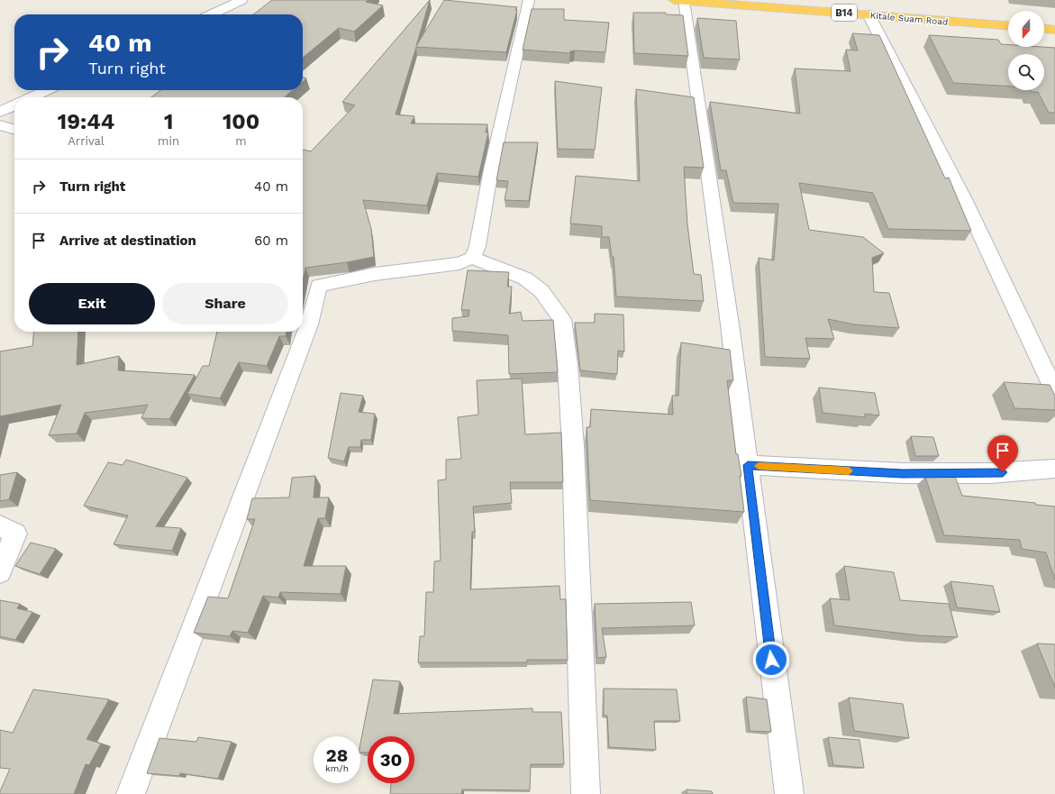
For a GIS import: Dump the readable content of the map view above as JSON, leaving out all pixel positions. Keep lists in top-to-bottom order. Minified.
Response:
{"streets":{"highway":["B14","Kitale Suam Road"]},"north":"bottom","page":{"turn":["40 m","Turn right"],"eta":["19:44","Arrival","1","min","100","m"],"list":[{"name":"Turn right","value":"40 m"},{"name":"Arrive at destination","value":"60 m"}],"buttons":["Exit","Share"],"speed":"28 km/h","limit":"30"}}
